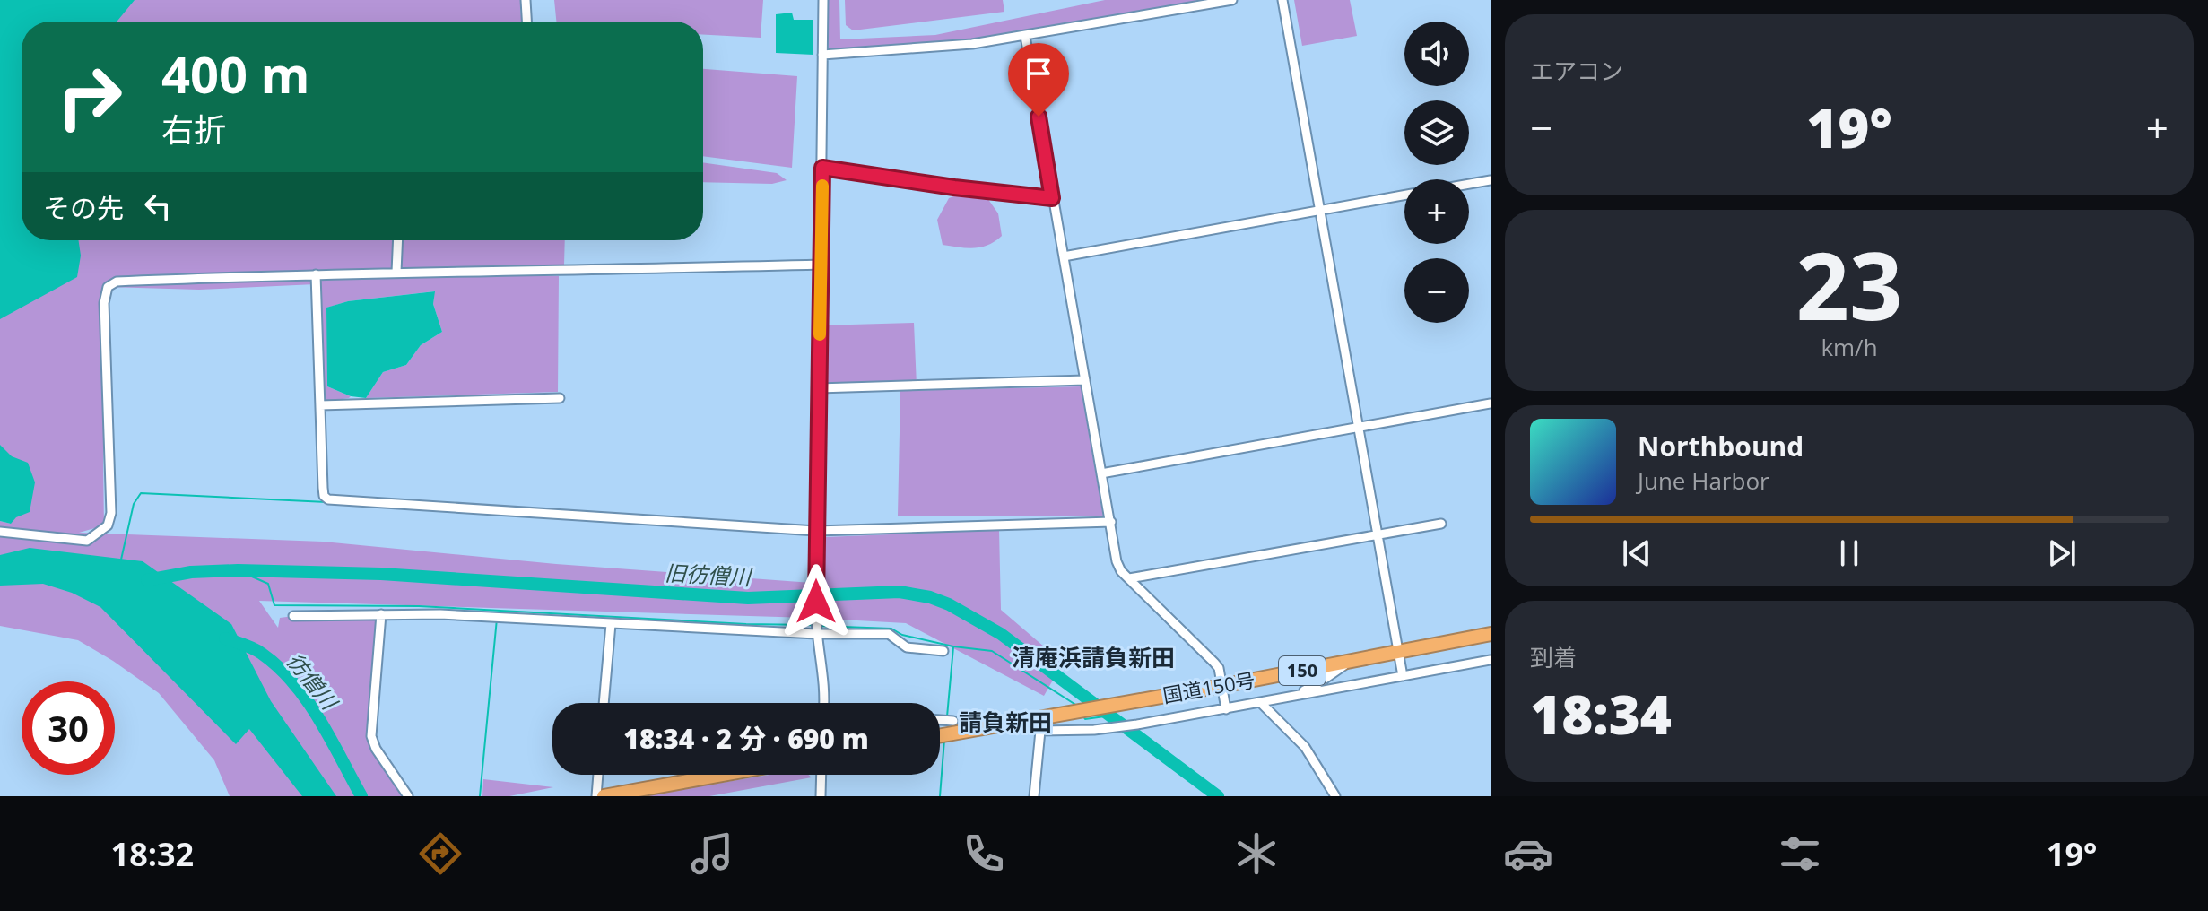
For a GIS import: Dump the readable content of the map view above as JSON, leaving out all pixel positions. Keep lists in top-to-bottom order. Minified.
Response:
{"streets":{"highway":["150","国道150号"]},"districts":["清庵浜請負新田","請負新田"],"water":["旧彷僧川","彷僧川"],"page":{"tile":["エアコン",["23","km/h"],["到着","18:34"]],"map_buttons":["+","−"],"turn":["400 m","右折"],"heat":["−","19°","+"],"then":"その先","song":["Northbound","June Harbor"],"limit":"30","trip":"18:34 · 2 分 · 690 m","tabs":["18:32","19°"]}}
